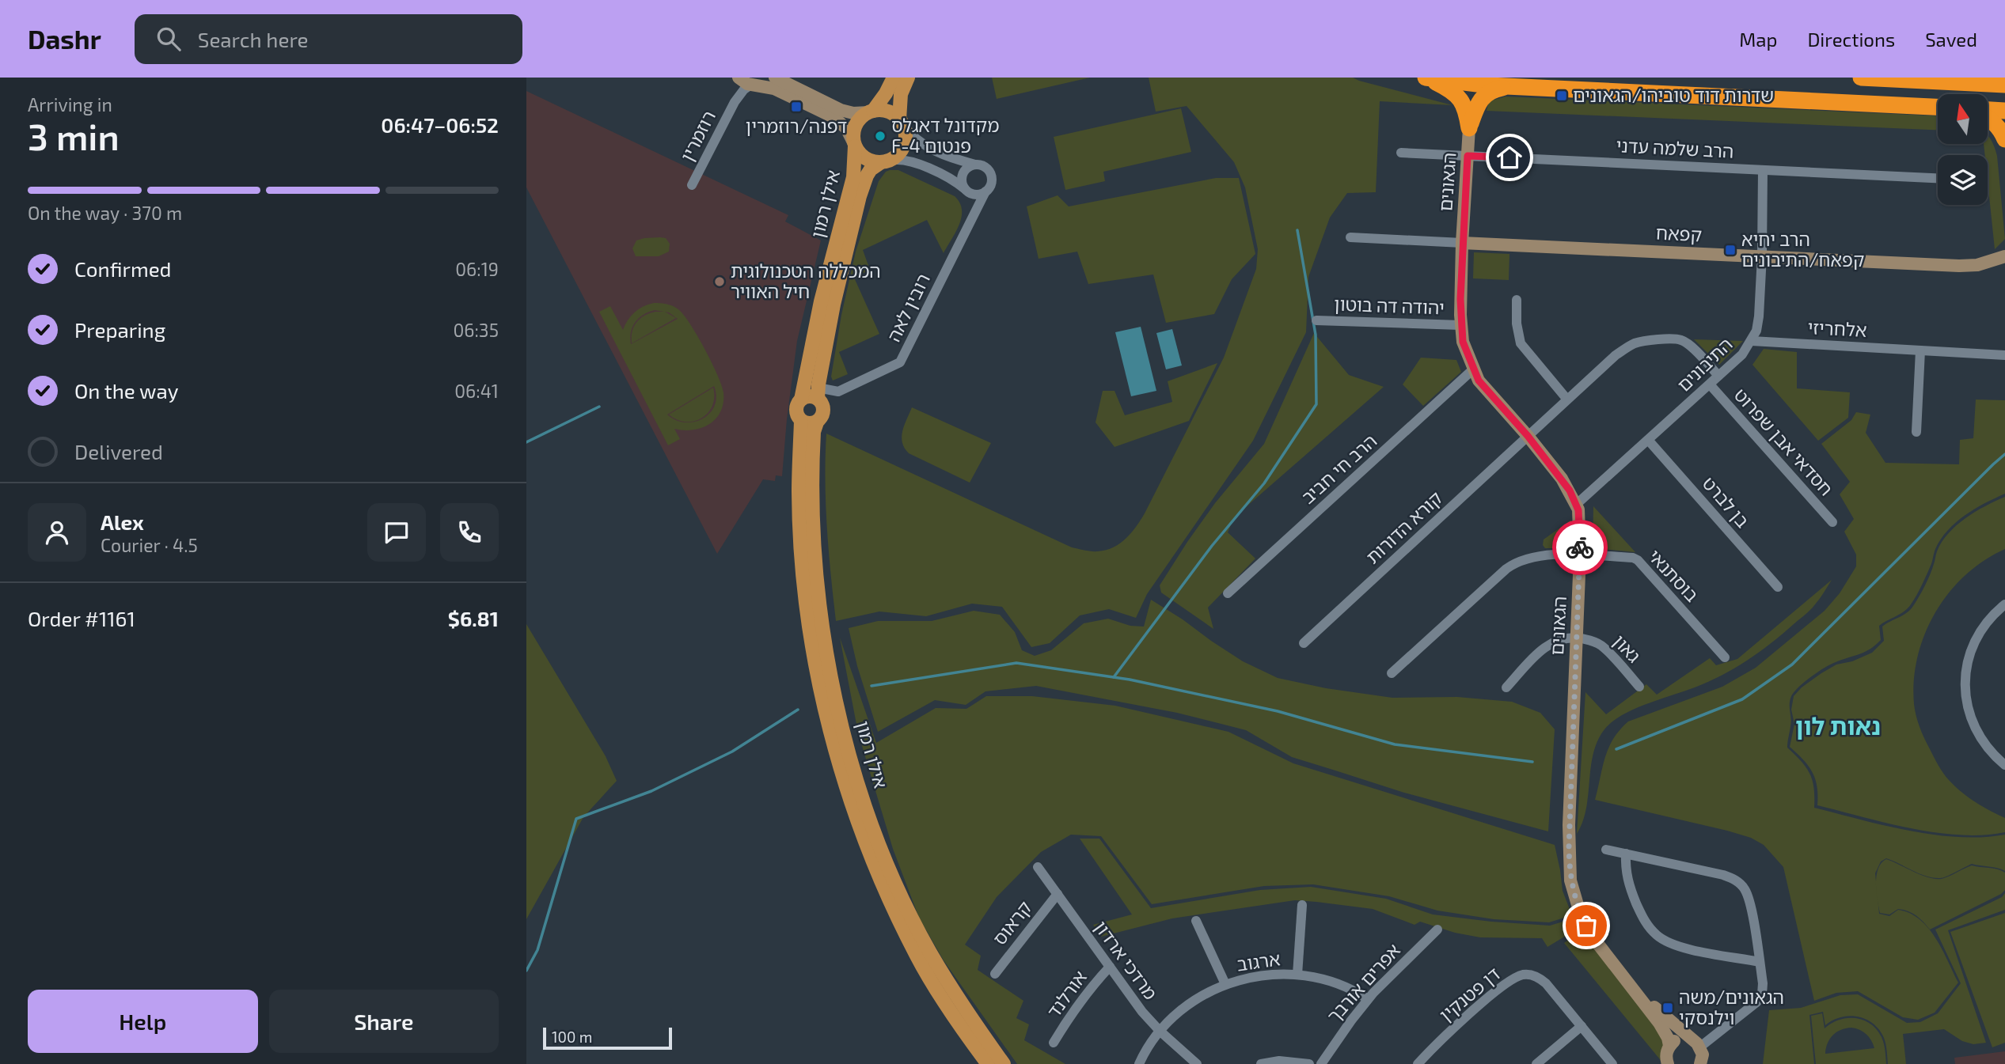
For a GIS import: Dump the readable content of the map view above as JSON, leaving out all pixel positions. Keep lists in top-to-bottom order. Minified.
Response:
{"streets":{"main road":["אילן רמון"],"street":["רוזמרין","הרב שלמה עדני","הגאונים","קפאח","יהודה דה בוטון","רובין לאה","אלחריזי","התיבונים","חסדאי אבן שפרוט","הרב חי חביב","בן לברט","קורא הדורות","בוסתנאי","גאון","קראוס","מרדכי ארדון","ארגוב","אפרים אורבך","אורלנד","דן פטנקין"]},"crossings":[["הרב שלמה עדני","הגאונים"],["הרב שלמה עדני","התיבונים"],["הגאונים","קפאח"],["הגאונים","יהודה דה בוטון"],["הגאונים","התיבונים"],["הגאונים","הרב חי חביב"],["הגאונים","קורא הדורות"],["הגאונים","בוסתנאי"],["הגאונים","גאון"],["אילן רמון","רובין לאה"],["קפאח","התיבונים"],["אלחריזי","התיבונים"],["התיבונים","חסדאי אבן שפרוט"],["התיבונים","בן לברט"],["התיבונים","קורא הדורות"],["קראוס","מרדכי ארדון"],["מרדכי ארדון","ארגוב"],["מרדכי ארדון","אורלנד"],["ארגוב","אפרים אורבך"]],"districts":["נאות לון"],"places":{"transit":["שדרות דוד טוביהו/הגאונים","דפנה/רוזמרין","הרב יחיא קפאח/התיבונים","הגאונים/משה וילנסקי"],"other":["מקדונל דאגלס F-4 פנטום","המכללה הטכנולוגית חיל האוויר"]},"scale_bar":"100 m","north":"top","page":{"header":"Dashr","search":"Search here","nav":["Map","Directions","Saved"],"heading":["3 min","Arriving in","06:47–06:52"],"panel":["Alex","Courier · 4.5","Order #1161","$6.81"],"bar":"On the way · 370 m","list":[["Confirmed","06:19"],["Preparing","06:35"],["On the way","06:41"],"Delivered"],"buttons":["Help","Share"],"scale":"100 m"}}
